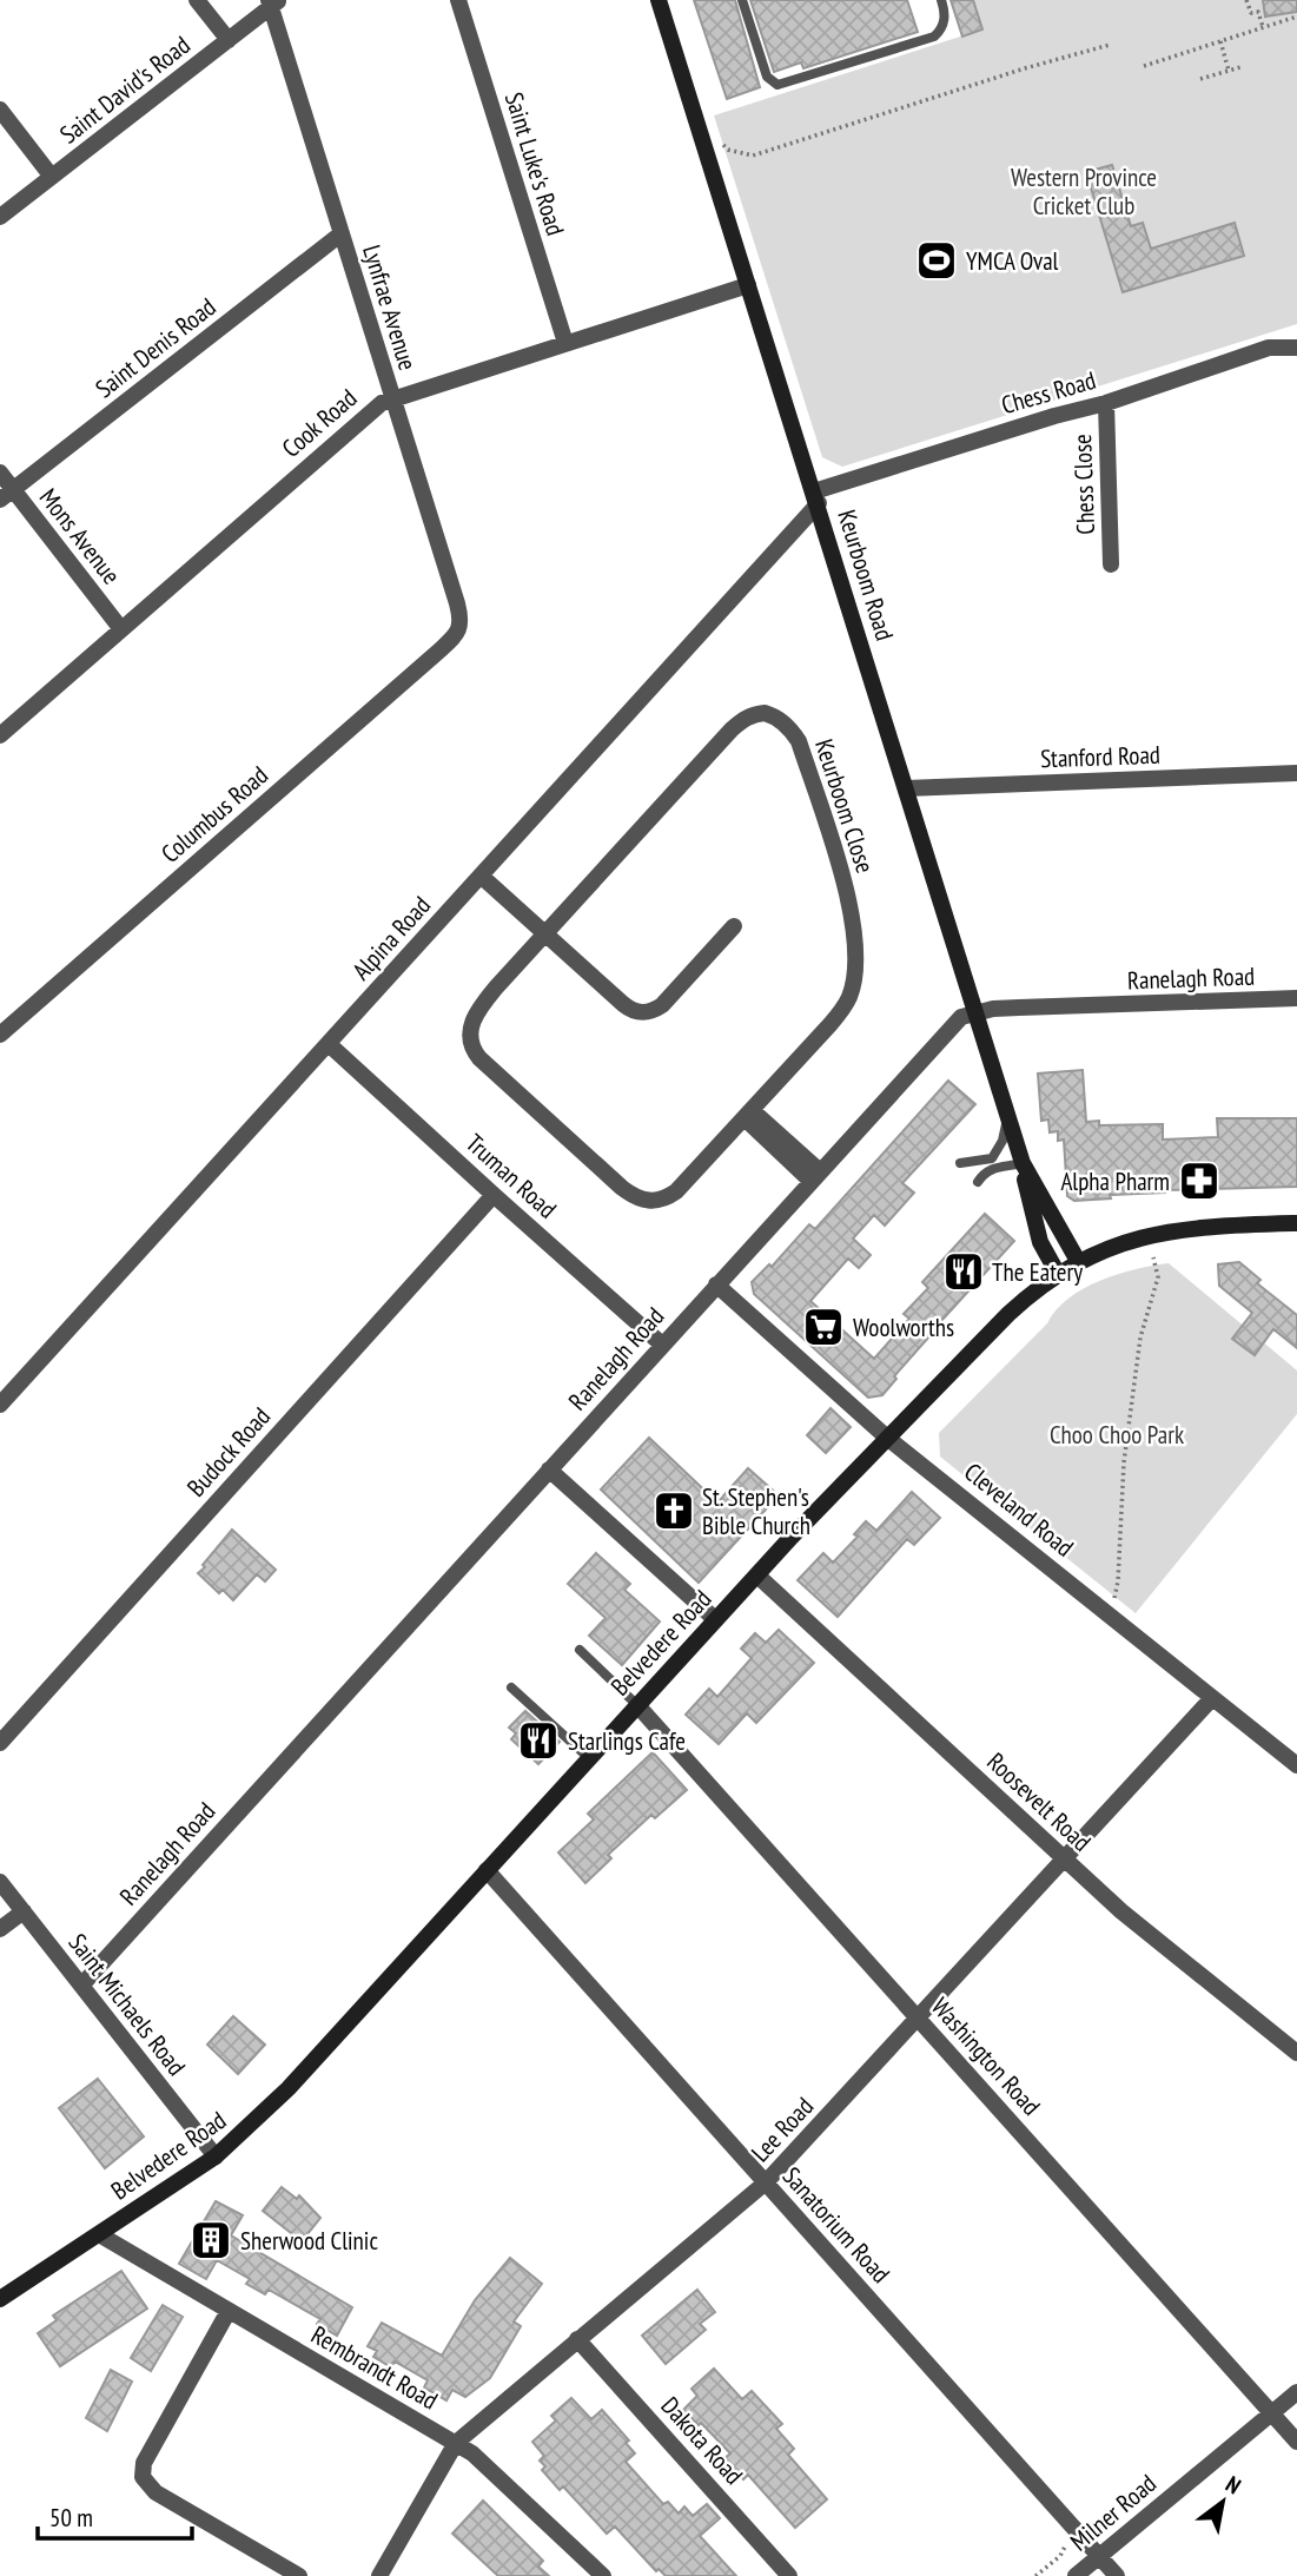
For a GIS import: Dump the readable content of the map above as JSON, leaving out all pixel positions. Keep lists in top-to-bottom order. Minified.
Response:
{"streets":{"main road":["Keurboom Road","Belvedere Road"],"street":["Saint David's Road","Saint Luke's Road","Lynfrae Avenue","Saint Denis Road","Chess Road","Cook Road","Chess Close","Mons Avenue","Stanford Road","Keurboom Close","Columbus Road","Alpina Road","Ranelagh Road","Truman Road","Budock Road","Cleveland Road","Roosevelt Road","Saint Michaels Road","Washington Road","Lee Road","Sanatorium Road","Rembrandt Road","Dakota Road","Milner Road"]},"crossings":[["Saint David's Road","Lynfrae Avenue"],["Saint Luke's Road","Cook Road"],["Lynfrae Avenue","Saint Denis Road"],["Lynfrae Avenue","Cook Road"],["Lynfrae Avenue","Columbus Road"],["Saint Denis Road","Mons Avenue"],["Chess Road","Chess Close"],["Chess Road","Keurboom Road"],["Chess Road","Alpina Road"],["Cook Road","Mons Avenue"],["Cook Road","Keurboom Road"],["Keurboom Road","Stanford Road"],["Keurboom Road","Alpina Road"],["Keurboom Road","Ranelagh Road"],["Keurboom Road","Belvedere Road"],["Alpina Road","Truman Road"],["Ranelagh Road","Truman Road"],["Ranelagh Road","Cleveland Road"],["Ranelagh Road","Saint Michaels Road"],["Truman Road","Budock Road"],["Cleveland Road","Belvedere Road"],["Cleveland Road","Lee Road"],["Belvedere Road","Roosevelt Road"],["Belvedere Road","Saint Michaels Road"],["Belvedere Road","Washington Road"],["Belvedere Road","Sanatorium Road"],["Belvedere Road","Rembrandt Road"],["Roosevelt Road","Lee Road"],["Washington Road","Lee Road"],["Washington Road","Milner Road"],["Lee Road","Sanatorium Road"],["Lee Road","Rembrandt Road"],["Lee Road","Dakota Road"],["Sanatorium Road","Milner Road"]],"parks":["Western Province Cricket Club","Choo Choo Park"],"places":{"sports":["YMCA Oval"],"pharmacy":["Alpha Pharm"],"restaurant":["The Eatery","Starlings Cafe"],"supermarket":["Woolworths"],"church":["St. Stephen's Bible Church"],"building":["Sherwood Clinic"]},"scale_bar":"50 m","north":"top right"}
